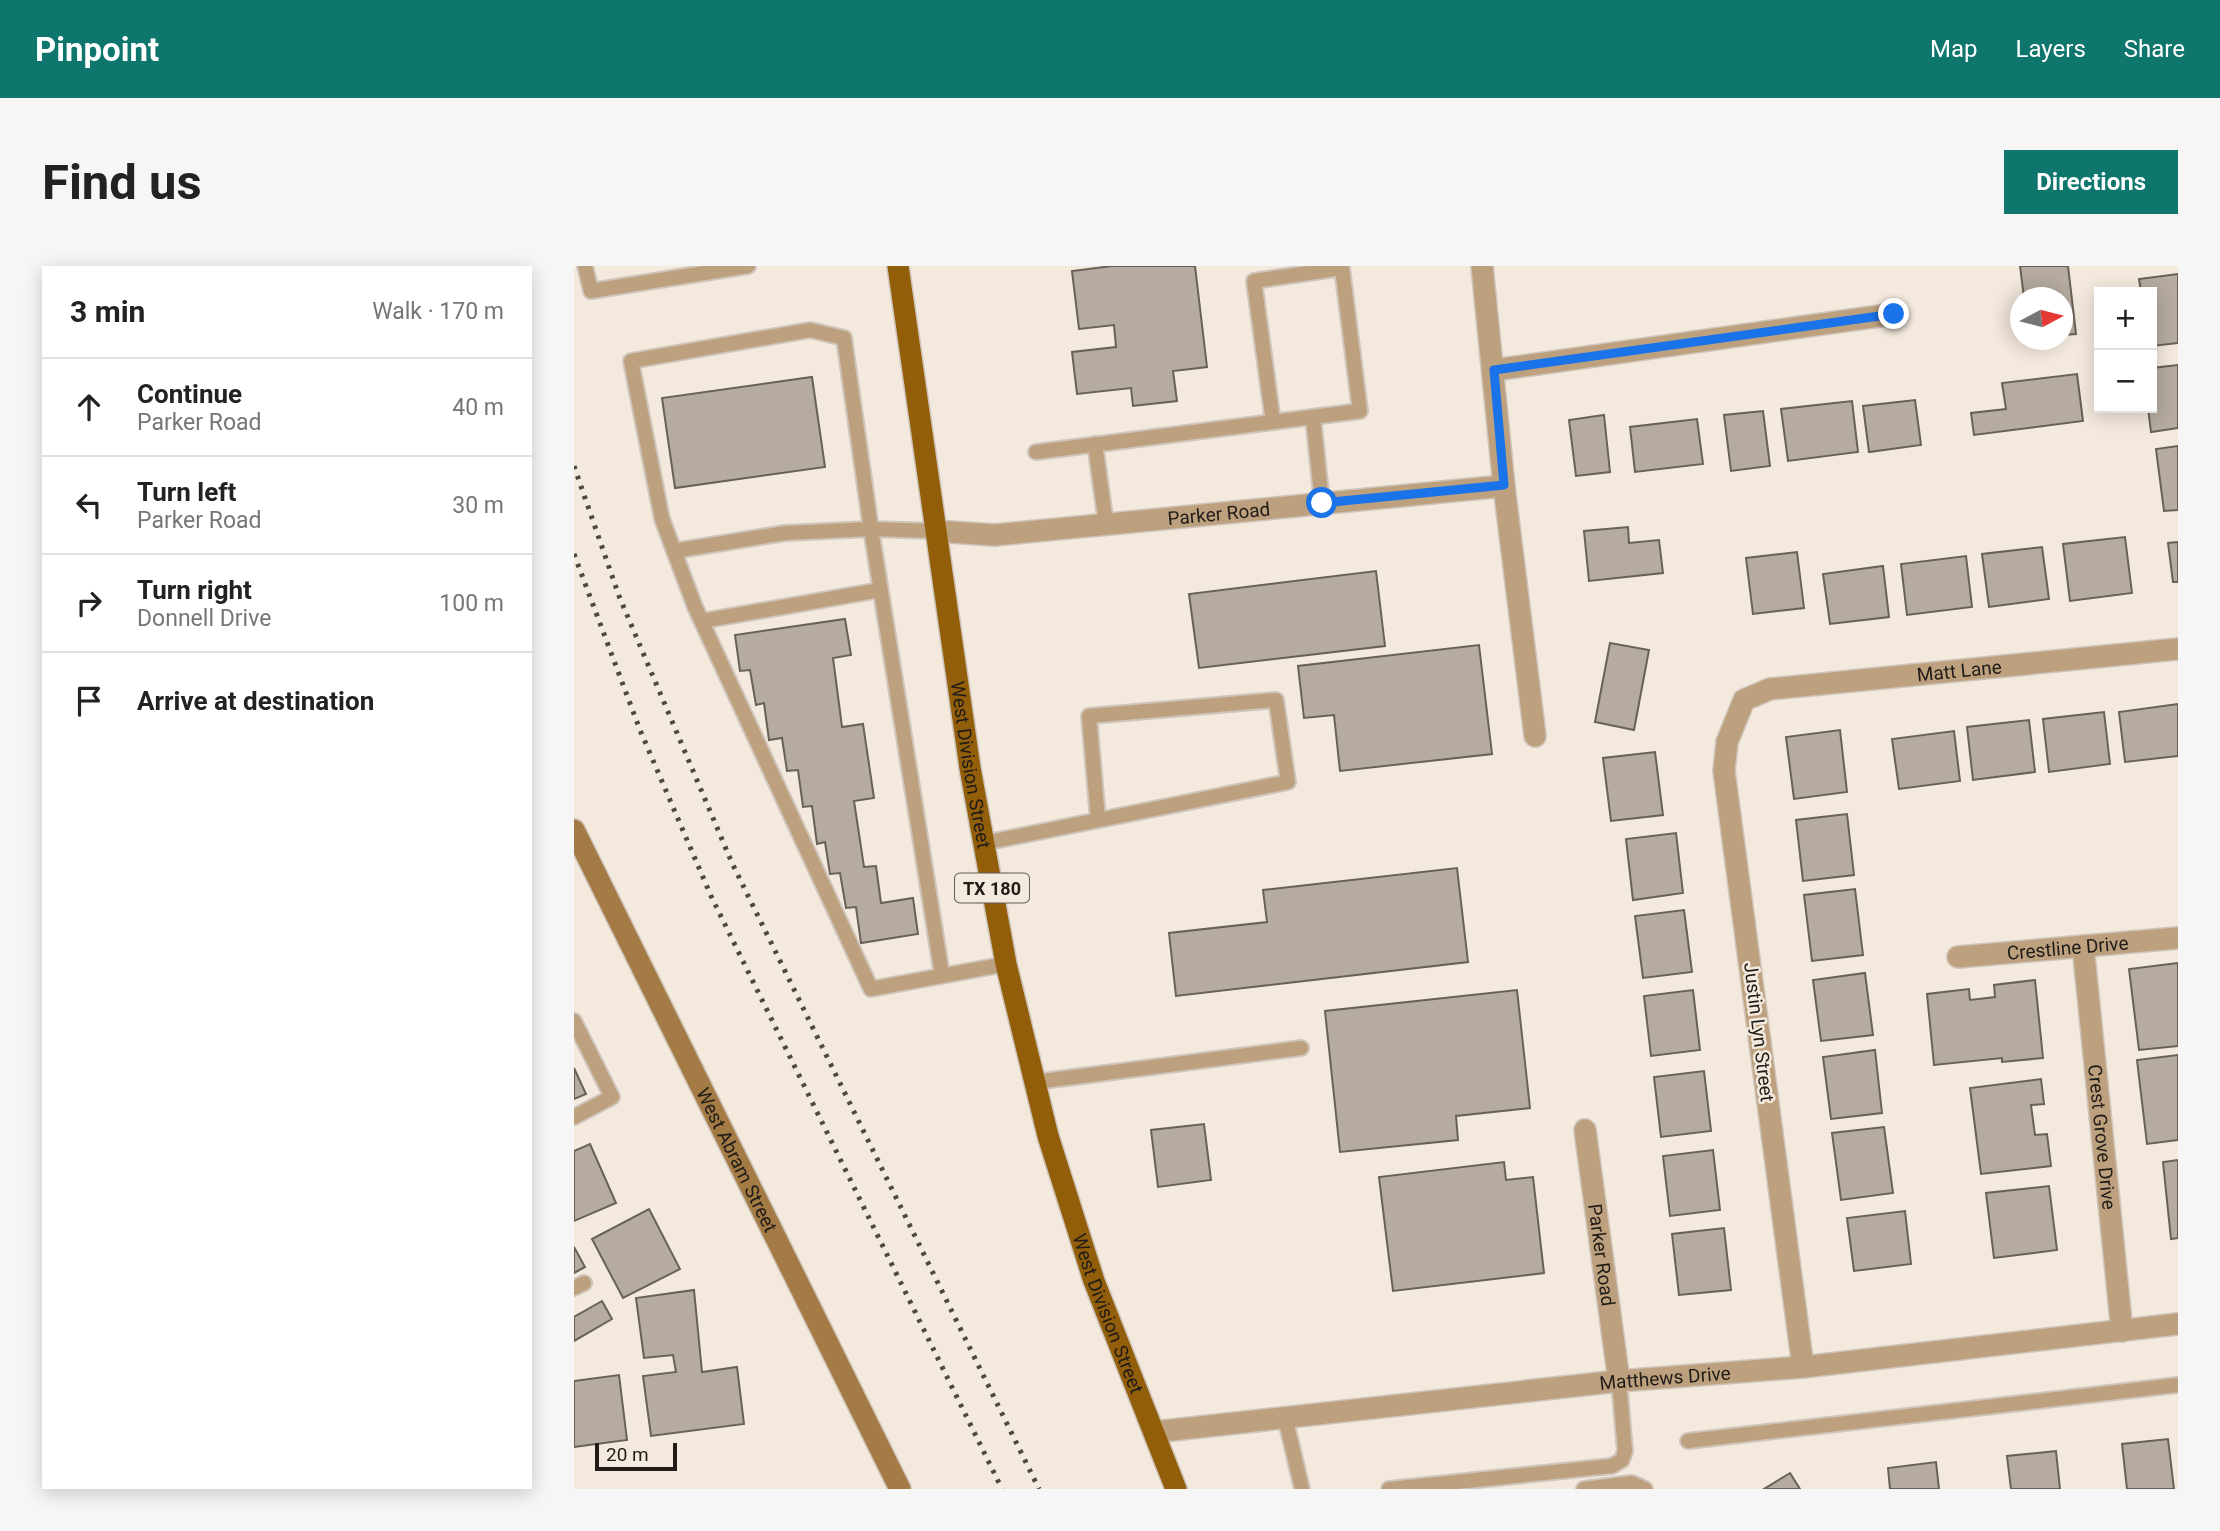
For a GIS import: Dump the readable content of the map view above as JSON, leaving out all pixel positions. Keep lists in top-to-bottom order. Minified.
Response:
{"streets":{"main road":["West Division Street","TX 180","West Abram Street"],"street":["Parker Road","Matt Lane","Crestline Drive","Justin Lyn Street","Crest Grove Drive","Matthews Drive"]},"crossings":[["Parker Road","West Division Street"],["Parker Road","Matthews Drive"],["Matt Lane","Justin Lyn Street"],["West Division Street","Matthews Drive"],["Crestline Drive","Crest Grove Drive"],["Justin Lyn Street","Matthews Drive"],["Crest Grove Drive","Matthews Drive"]],"scale_bar":"20 m","north":"right","page":{"header":"Pinpoint","nav":["Map","Layers","Share"],"buttons":"Directions","title":"Find us","heading":["3 min","Walk · 170 m"],"map_buttons":["+","−"],"list":[["Continue","Parker Road","40 m"],["Turn left","Parker Road","30 m"],["Turn right","Donnell Drive","100 m"],"Arrive at destination"],"scale":"20 m"}}
